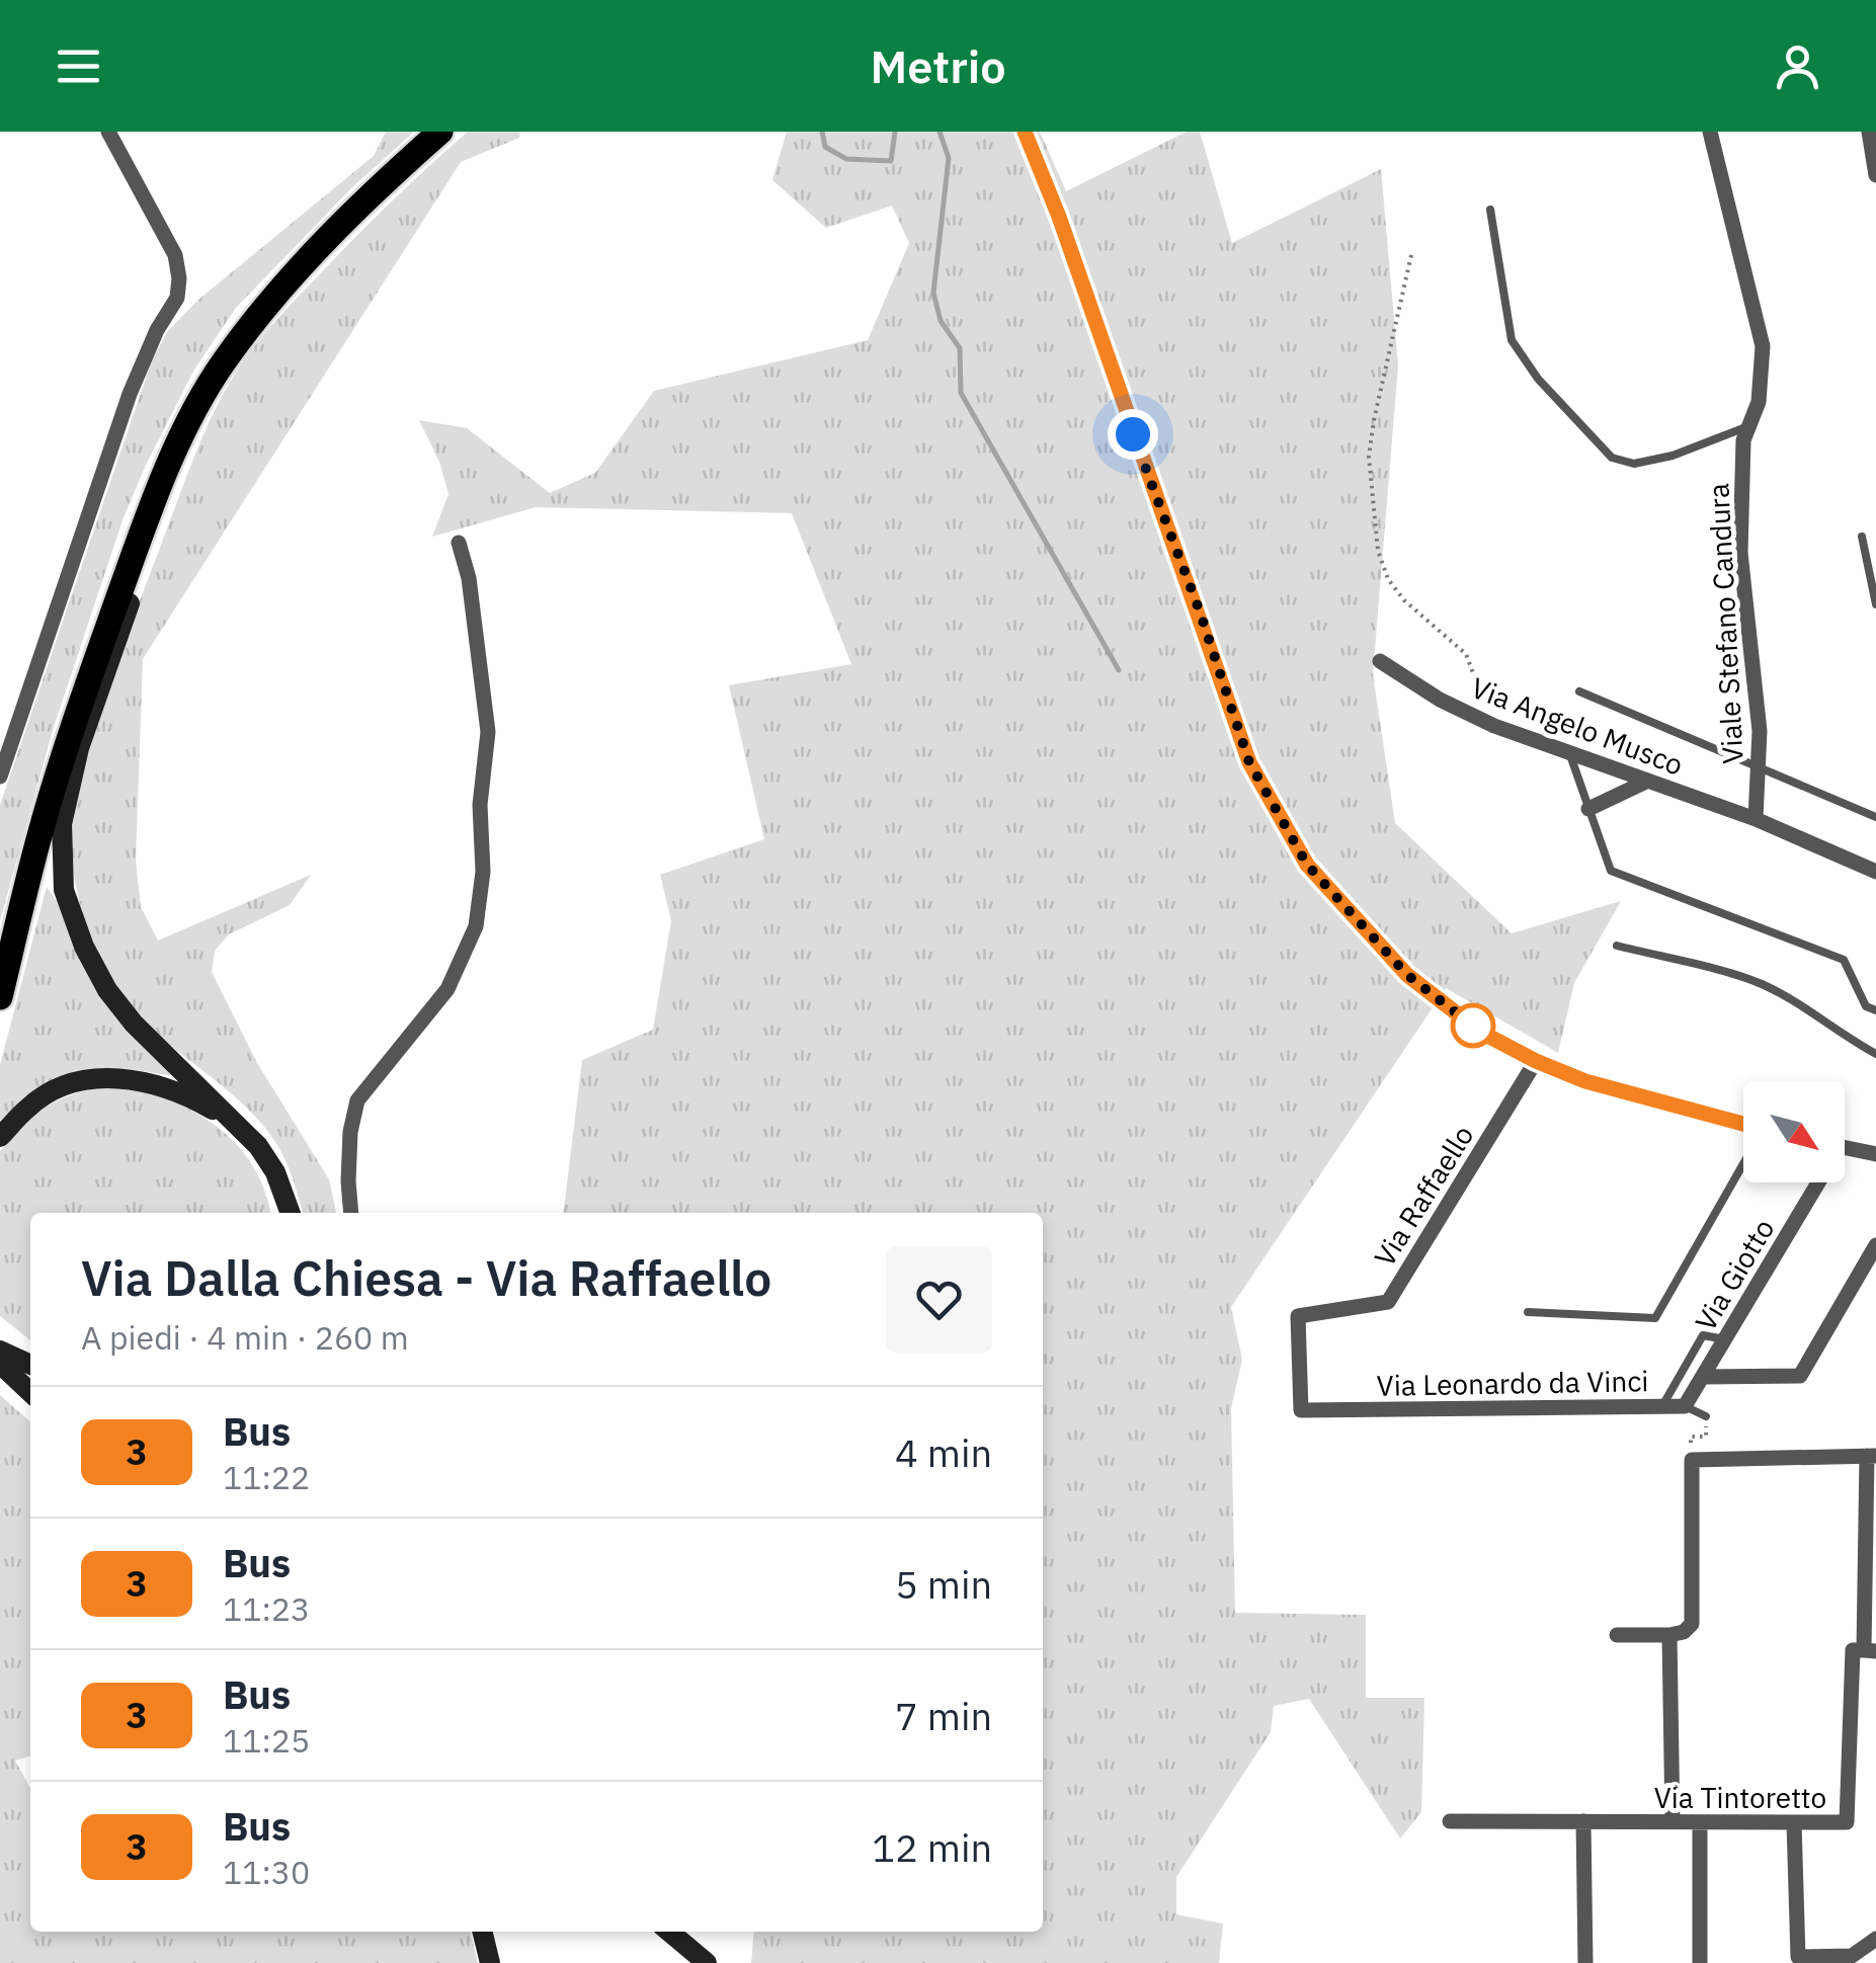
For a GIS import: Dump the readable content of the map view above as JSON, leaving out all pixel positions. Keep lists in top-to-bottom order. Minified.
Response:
{"streets":{"street":["Viale Stefano Candura","Via Angelo Musco","Via Raffaello","Via Giotto","Via Leonardo da Vinci","Via Tintoretto"]},"crossings":[["Viale Stefano Candura","Via Angelo Musco"],["Via Raffaello","Via Leonardo da Vinci"],["Via Giotto","Via Leonardo da Vinci"]],"lines":["bus line 3"],"north":"bottom right","page":{"header":"Metrio","heading":["Via Dalla Chiesa - Via Raffaello","A piedi · 4 min · 260 m"],"list":[{"mark":"3","name":"Bus","note":"11:22","value":"4 min"},{"mark":"3","name":"Bus","note":"11:23","value":"5 min"},{"mark":"3","name":"Bus","note":"11:25","value":"7 min"},{"mark":"3","name":"Bus","note":"11:30","value":"12 min"}]}}
